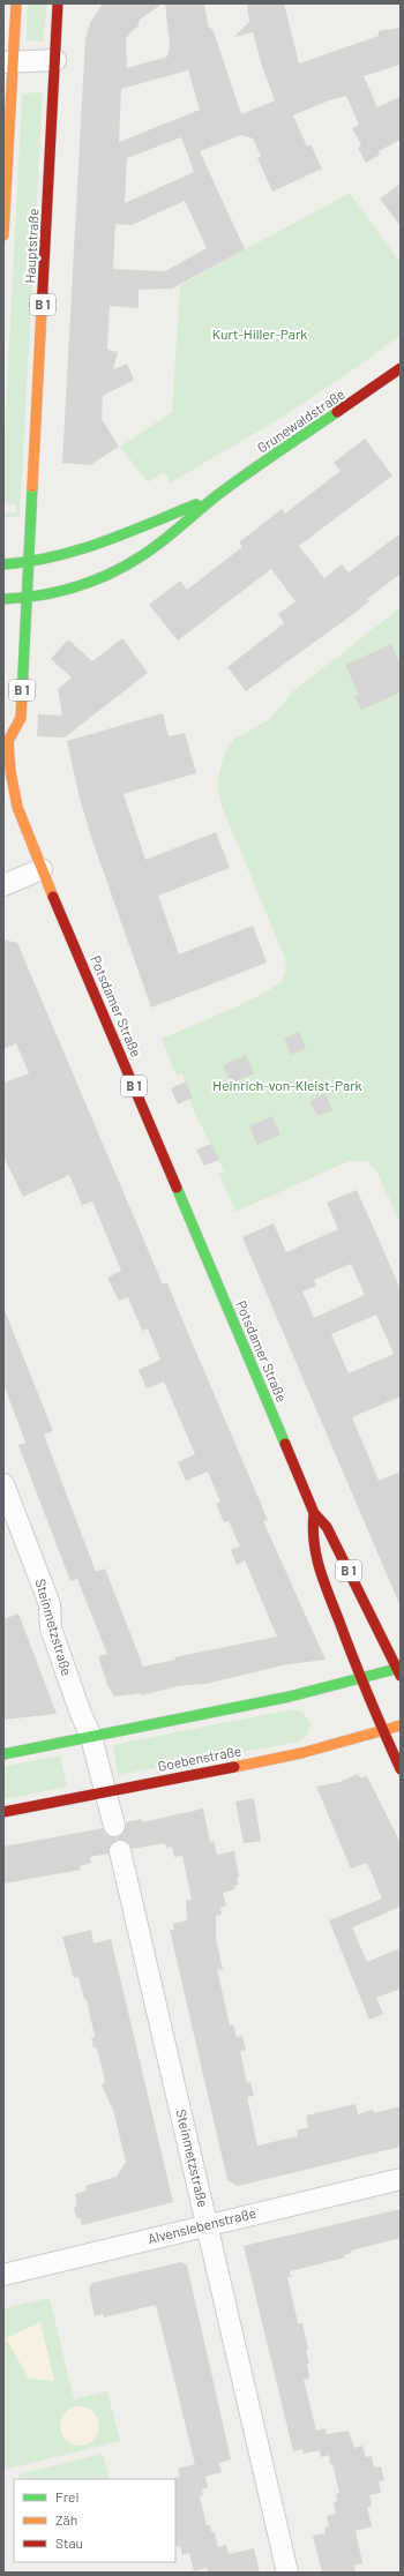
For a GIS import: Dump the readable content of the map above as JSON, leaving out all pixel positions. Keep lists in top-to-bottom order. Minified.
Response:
{"streets":{"main road":["Hauptstraße","B 1","Grunewaldstraße","Potsdamer Straße","Goebenstraße"],"street":["Steinmetzstraße","Alvenslebenstraße"]},"crossings":[["Hauptstraße","Grunewaldstraße"],["Hauptstraße","Potsdamer Straße"],["Grunewaldstraße","Potsdamer Straße"],["Potsdamer Straße","Goebenstraße"],["Steinmetzstraße","Goebenstraße"],["Steinmetzstraße","Alvenslebenstraße"]],"parks":["Kurt-Hiller-Park","Heinrich-von-Kleist-Park"],"legend":["Frei","Zäh","Stau"]}
